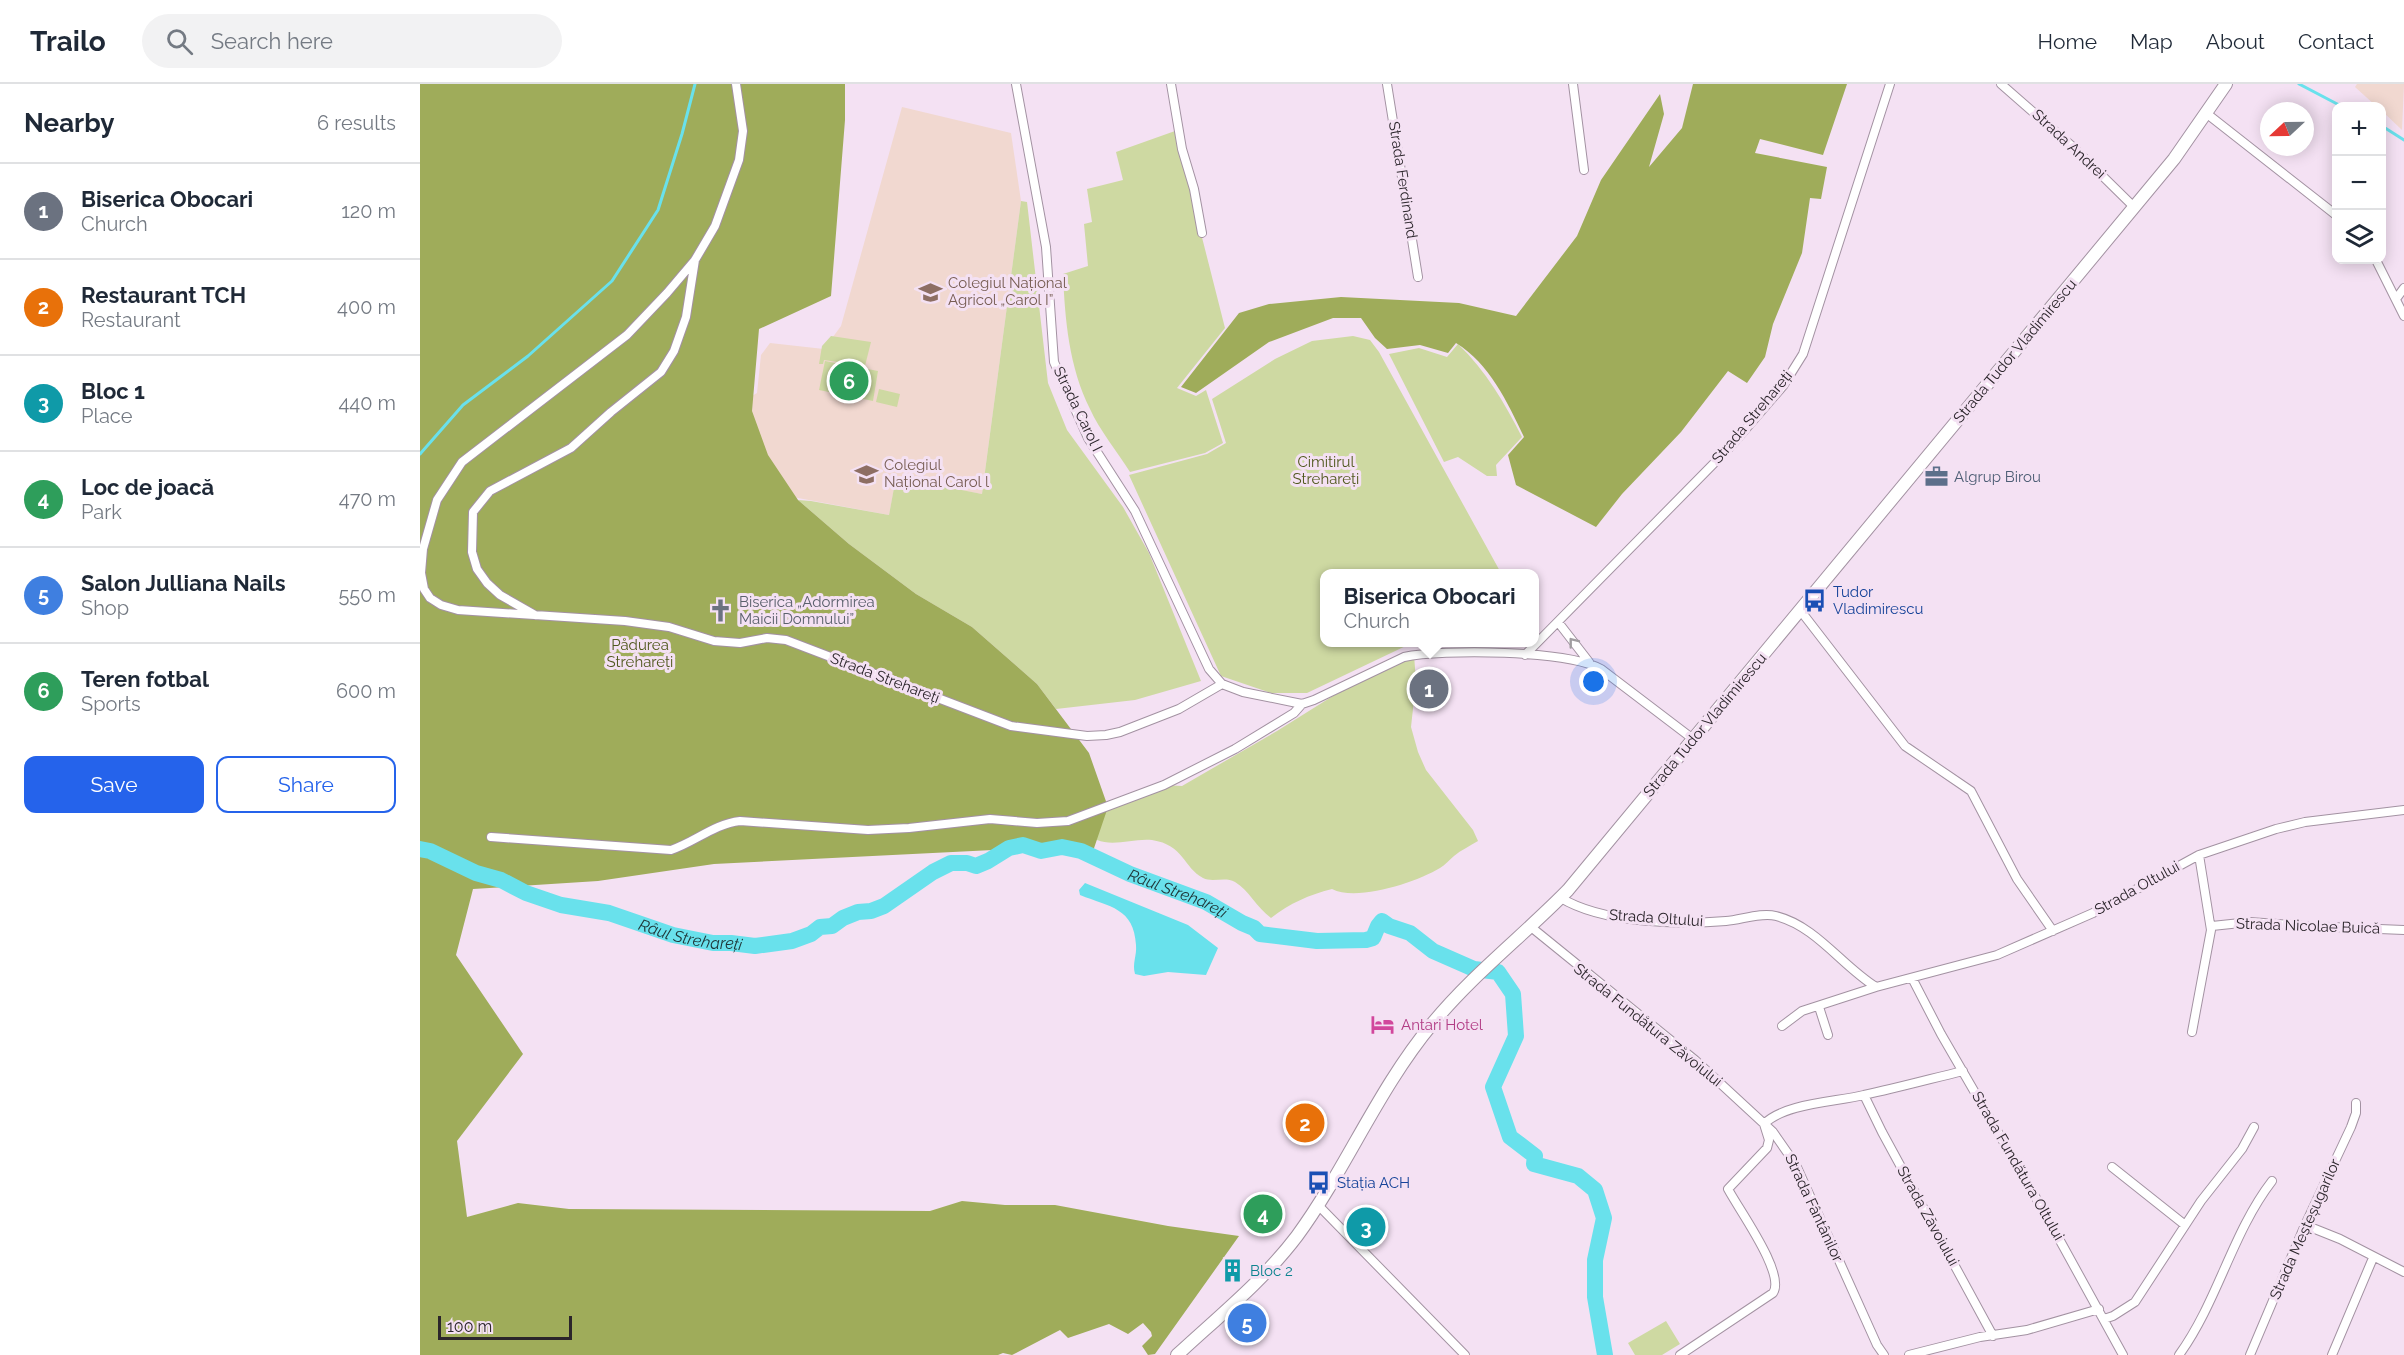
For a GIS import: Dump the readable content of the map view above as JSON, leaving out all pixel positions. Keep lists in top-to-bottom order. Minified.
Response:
{"streets":{"main road":["Strada Tudor Vladimirescu"],"street":["Strada Andrei","Strada Ferdinand","Strada Carol I","Strada Strehareți","Strada Oltului","Strada Nicolae Buică","Strada Fundătura Zăvoiului","Strada Fundătura Oltului","Strada Fântânilor","Strada Zăvoiului","Strada Meșteșugarilor"]},"crossings":[["Strada Andrei","Strada Tudor Vladimirescu"],["Strada Tudor Vladimirescu","Strada Oltului"],["Strada Tudor Vladimirescu","Strada Fundătura Zăvoiului"],["Strada Carol I","Strada Strehareți"],["Strada Oltului","Strada Fundătura Oltului"],["Strada Fundătura Zăvoiului","Strada Fântânilor"]],"water":["Râul Strehareți"],"parks":["Cimitirul Strehareți","Pădurea Strehareți"],"places":{"school or university":["Colegiul Național Agricol „Carol I”","Colegiul Național Carol l"],"office":["Algrup Birou"],"bus stop":["Tudor Vladimirescu","Stația ACH"],"church":["Biserica „Adormirea Maicii Domnului”"],"hotel":["Antari Hotel"],"building":["Bloc 2"]},"scale_bar":"100 m","north":"left","page":{"header":"Trailo","search":"Search here","nav":["Home","Map","About","Contact"],"heading":["Nearby","6 results"],"map_buttons":["+","−"],"list":[{"mark":"1","name":"Biserica Obocari","note":"Church","value":"120 m"},{"mark":"2","name":"Restaurant TCH","note":"Restaurant","value":"400 m"},{"mark":"3","name":"Bloc 1","note":"Place","value":"440 m"},{"mark":"4","name":"Loc de joacă","note":"Park","value":"470 m"},{"mark":"5","name":"Salon Julliana Nails","note":"Shop","value":"550 m"},{"mark":"6","name":"Teren fotbal","note":"Sports","value":"600 m"}],"pins":["6","1","2","4","3","5"],"popup":["Biserica Obocari","Church"],"buttons":["Save","Share"],"scale":"100 m"}}
